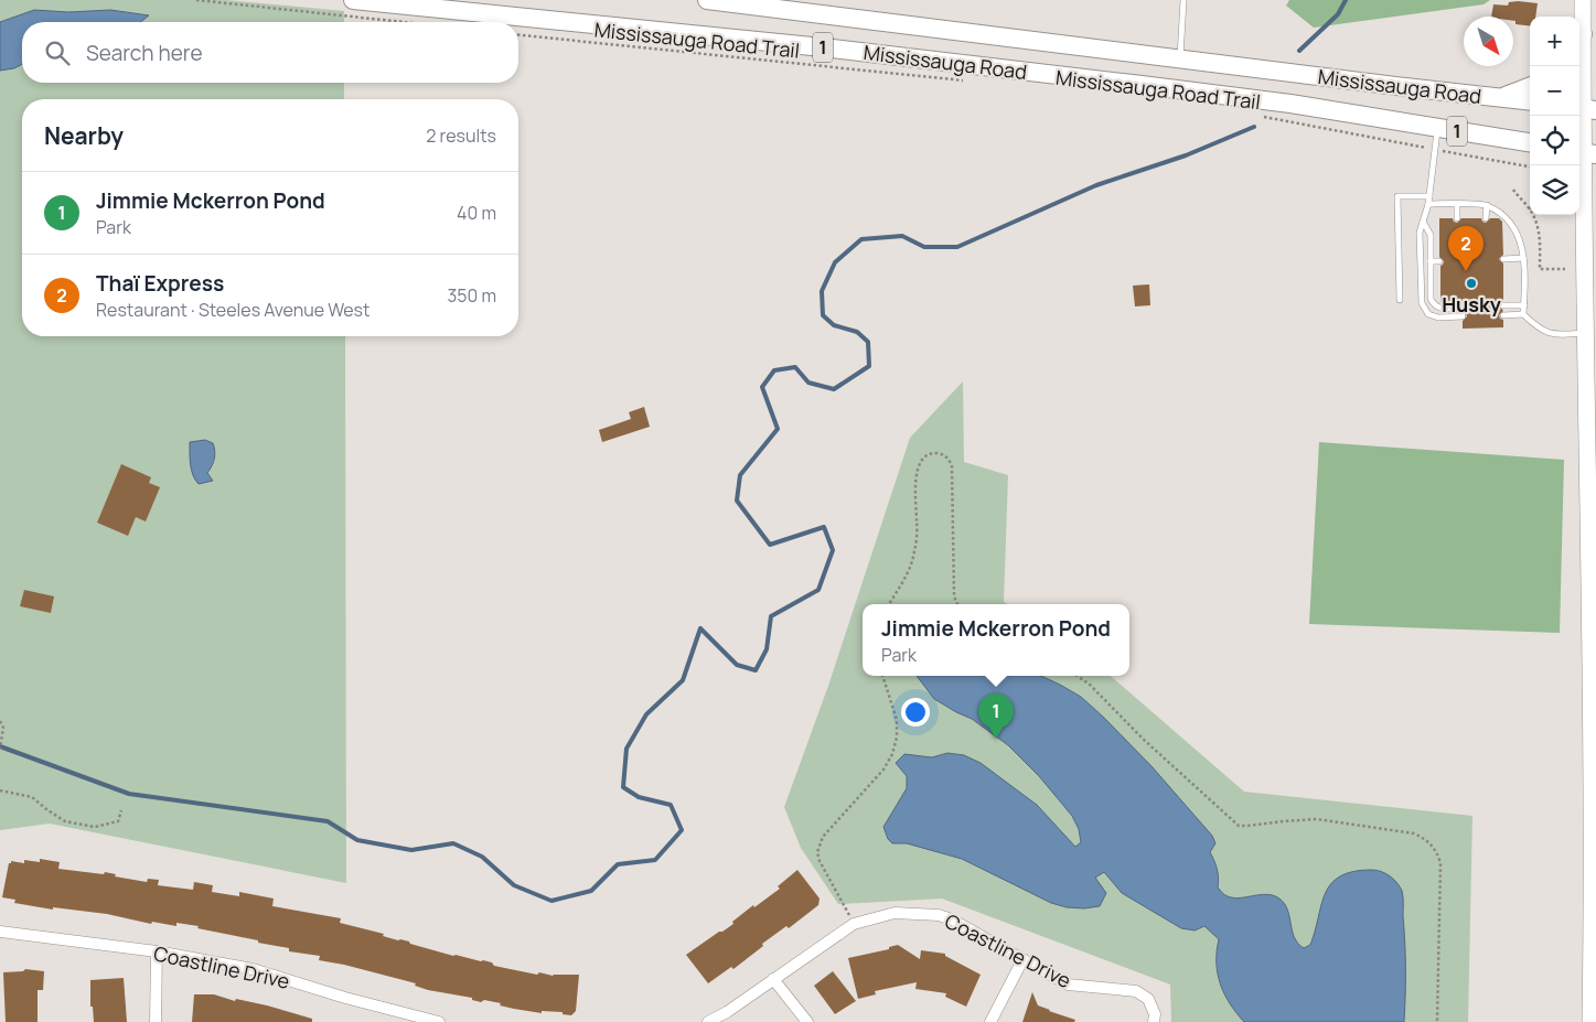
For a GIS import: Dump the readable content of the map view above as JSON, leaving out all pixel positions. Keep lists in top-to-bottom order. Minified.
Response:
{"streets":{"main road":["1","Mississauga Road"],"street":["Coastline Drive"],"path":["Mississauga Road Trail"]},"places":["Husky"],"north":"bottom right","page":{"map_buttons":["+","−"],"search":"Search here","heading":["Nearby","2 results"],"list":[{"mark":"1","name":"Jimmie Mckerron Pond","note":"Park","value":"40 m"},{"mark":"2","name":"Thaï Express","note":"Restaurant · Steeles Avenue West","value":"350 m"}],"pins":["2","1"],"popup":["Jimmie Mckerron Pond","Park"]}}
